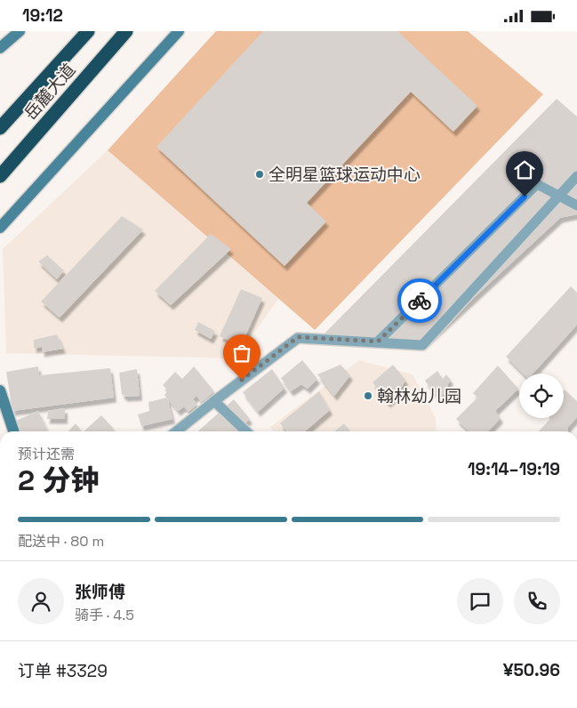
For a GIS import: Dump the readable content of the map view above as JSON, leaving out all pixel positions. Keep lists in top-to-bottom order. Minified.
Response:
{"streets":{"highway":["岳麓大道"]},"places":["全明星篮球运动中心","翰林幼儿园"],"page":{"status":"19:12","heading":["2 分钟","预计还需","19:14–19:19"],"panel":["张师傅","骑手 · 4.5","订单 #3329","¥50.96"],"bar":"配送中 · 80 m"}}
